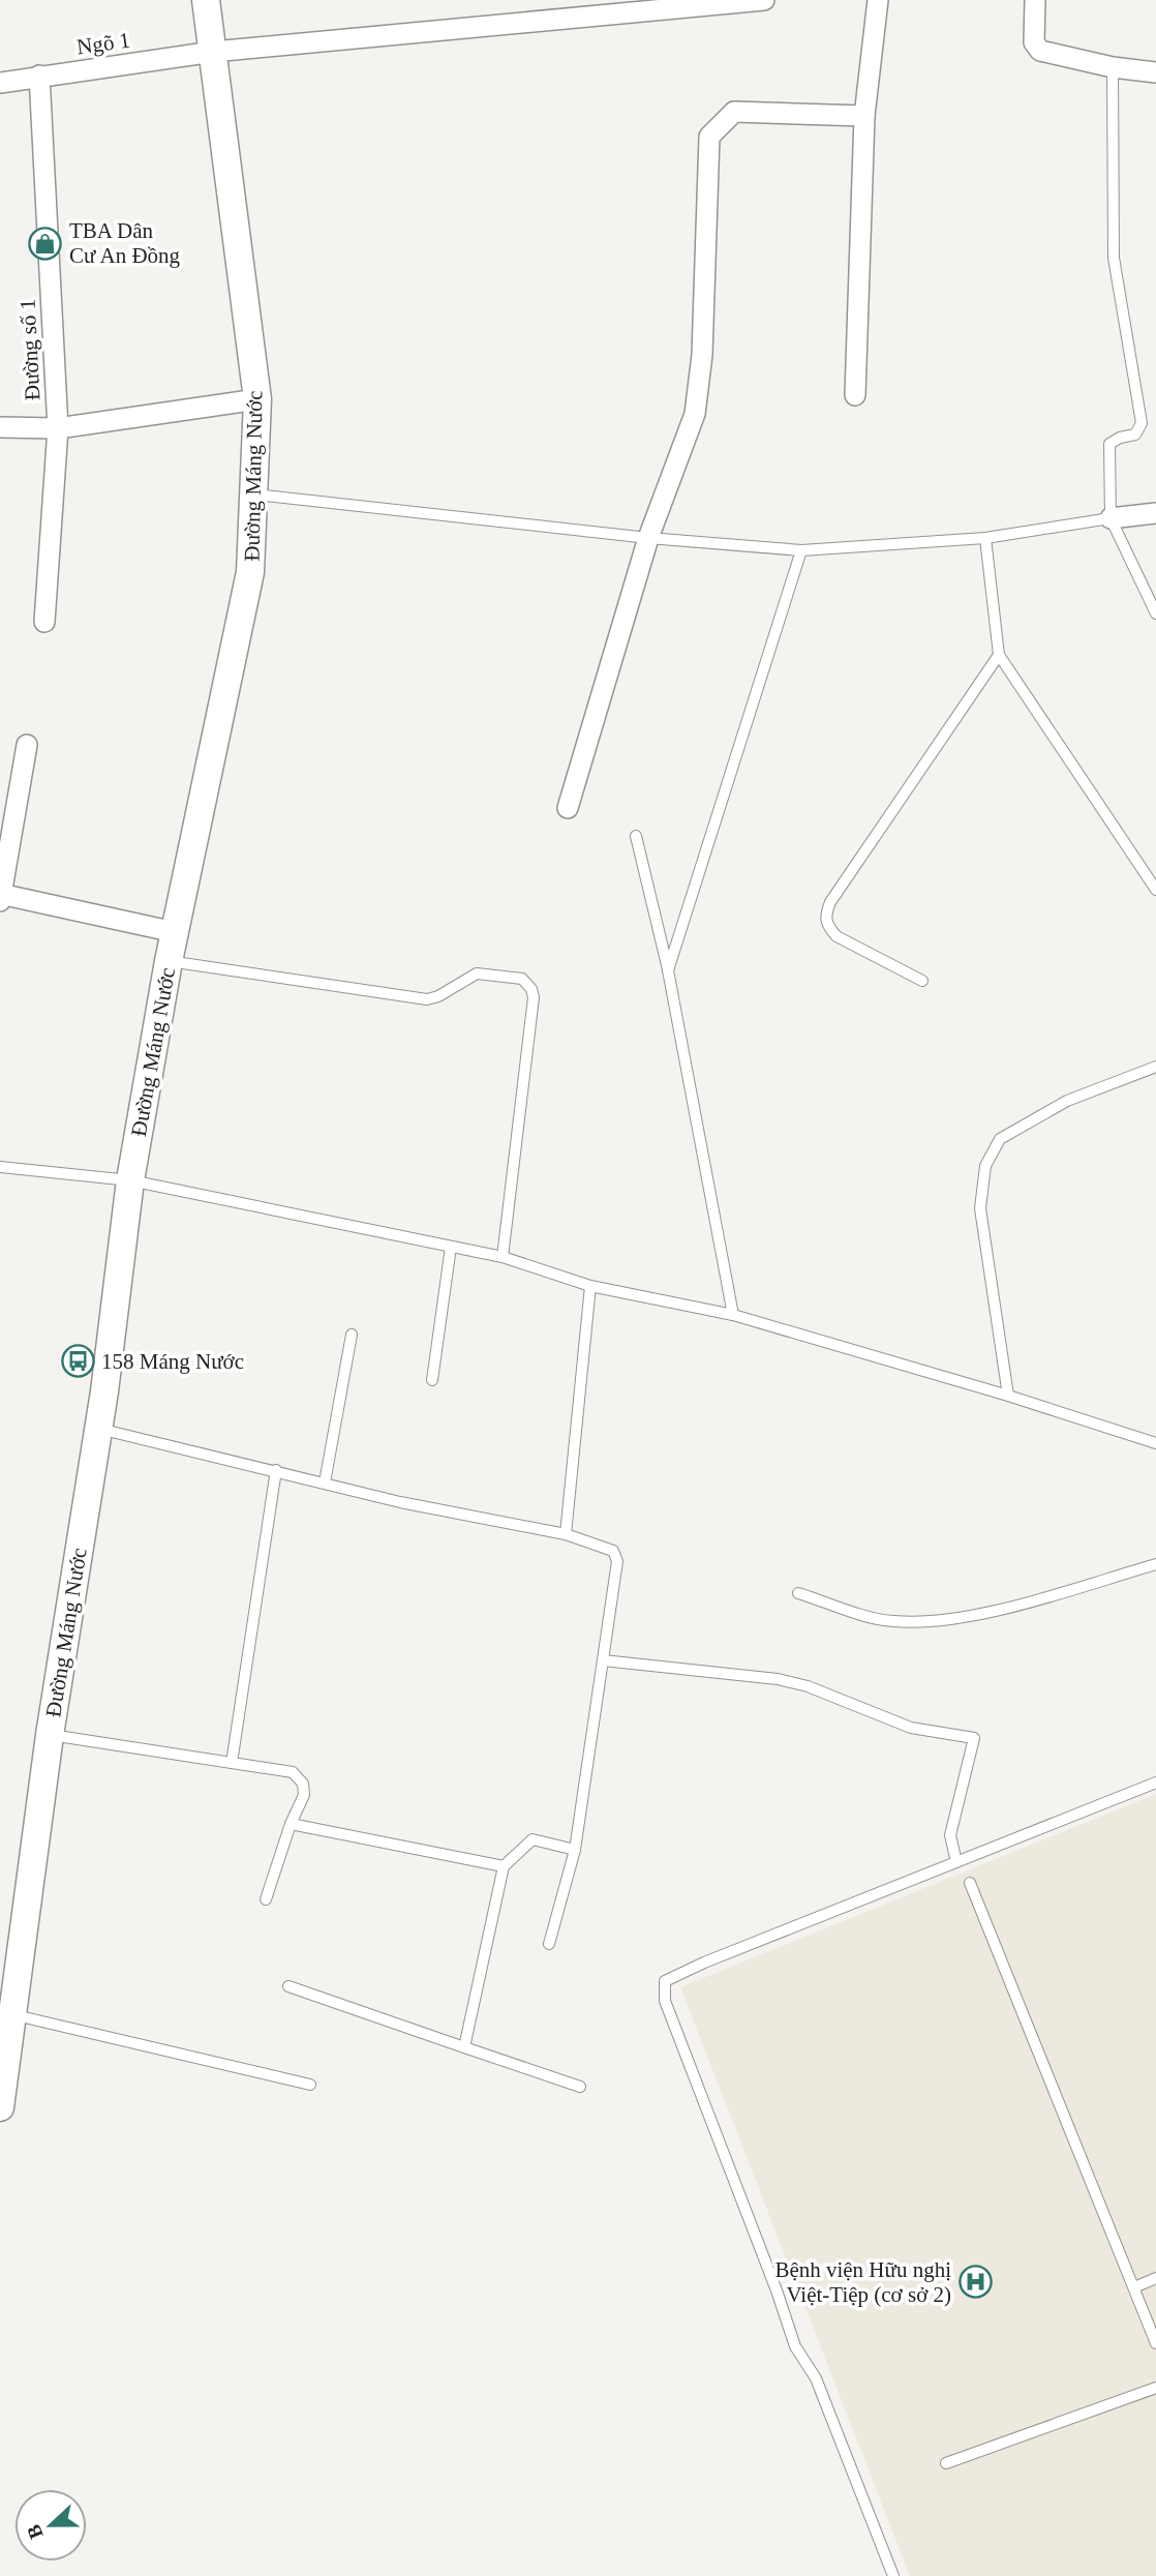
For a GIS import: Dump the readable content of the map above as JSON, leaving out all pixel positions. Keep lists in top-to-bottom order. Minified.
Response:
{"streets":{"main road":["Đường Máng Nước"],"street":["Ngõ 1","Đường số 1"]},"crossings":[["Ngõ 1","Đường số 1"],["Ngõ 1","Đường Máng Nước"]],"places":{"shop":["TBA Dân Cư An Đồng"],"bus stop":["158 Máng Nước"],"hospital":["Bệnh viện Hữu nghị Việt-Tiệp (cơ sở 2)"]},"north":"left"}
